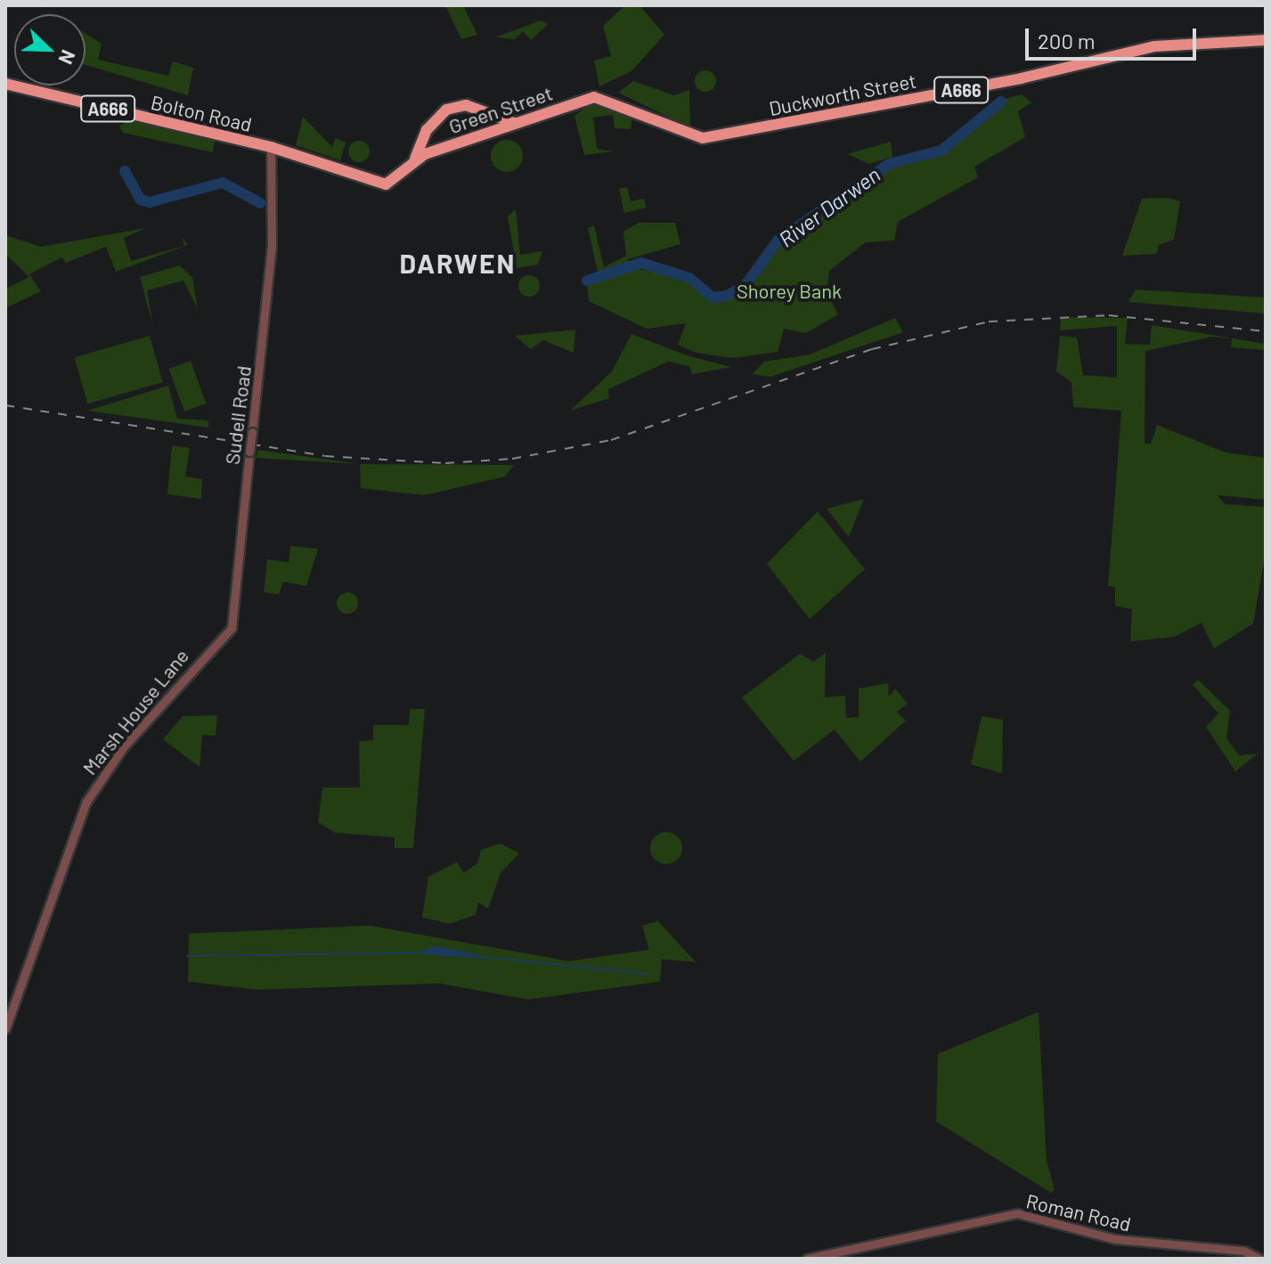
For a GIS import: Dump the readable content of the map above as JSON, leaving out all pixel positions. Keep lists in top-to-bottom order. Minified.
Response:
{"streets":{"highway":["A666","Duckworth Street","Green Street","Bolton Road"],"street":["Sudell Road","Marsh House Lane","Roman Road"]},"crossings":[["A666","Green Street"],["A666","Bolton Road"],["Duckworth Street","Green Street"],["Green Street","Bolton Road"],["Bolton Road","Sudell Road"],["Sudell Road","Marsh House Lane"]],"districts":["DARWEN"],"water":["River Darwen"],"parks":["Shorey Bank"],"scale_bar":"200 m","north":"bottom right"}
